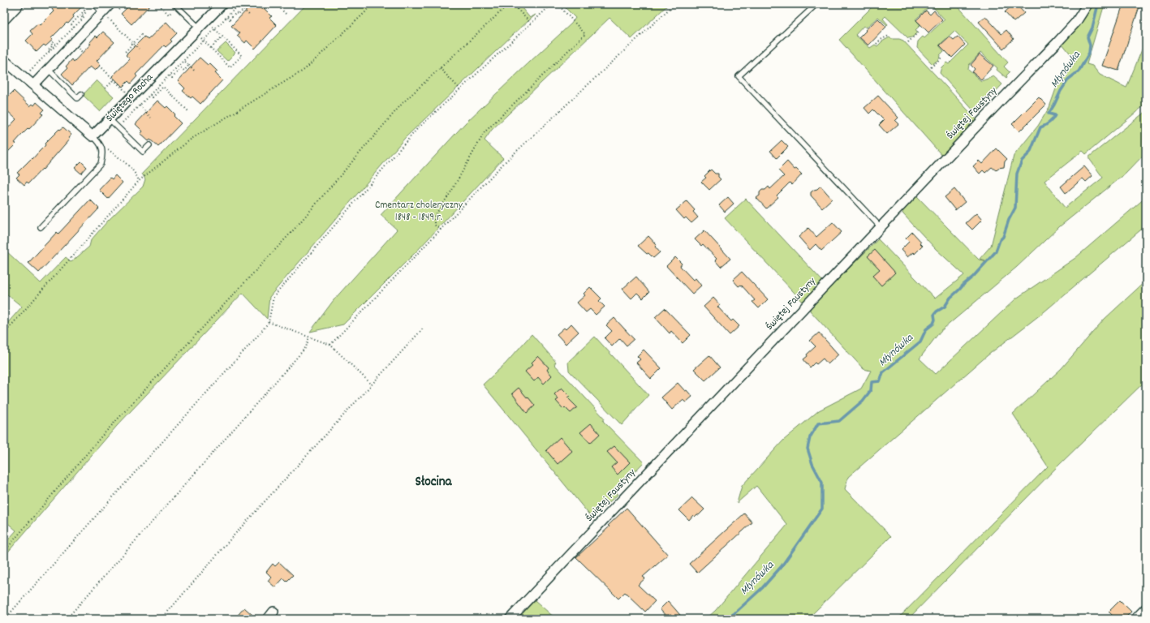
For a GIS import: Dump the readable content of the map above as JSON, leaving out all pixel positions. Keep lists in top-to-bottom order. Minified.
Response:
{"streets":{"street":["Świętego Rocha","Świętej Faustyny"]},"districts":["Słocina"],"water":["Młynówka"],"parks":["Cmentarz choleryczny 1848 - 1849 r."]}
